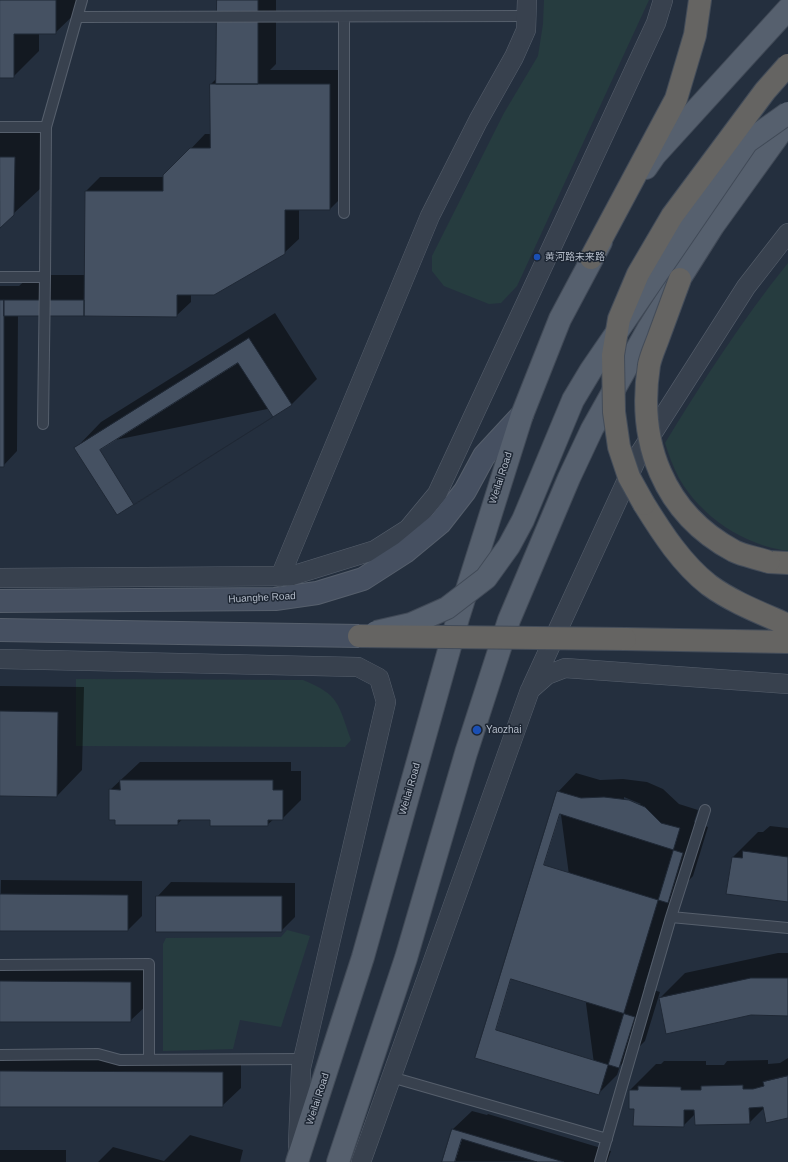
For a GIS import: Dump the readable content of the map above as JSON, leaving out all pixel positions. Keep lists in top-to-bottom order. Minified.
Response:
{"streets":{"main road":["Weilai Road","Huanghe Road"]},"crossings":[["Weilai Road","Huanghe Road"]],"places":["黄河路未来路","Yaozhai"]}
